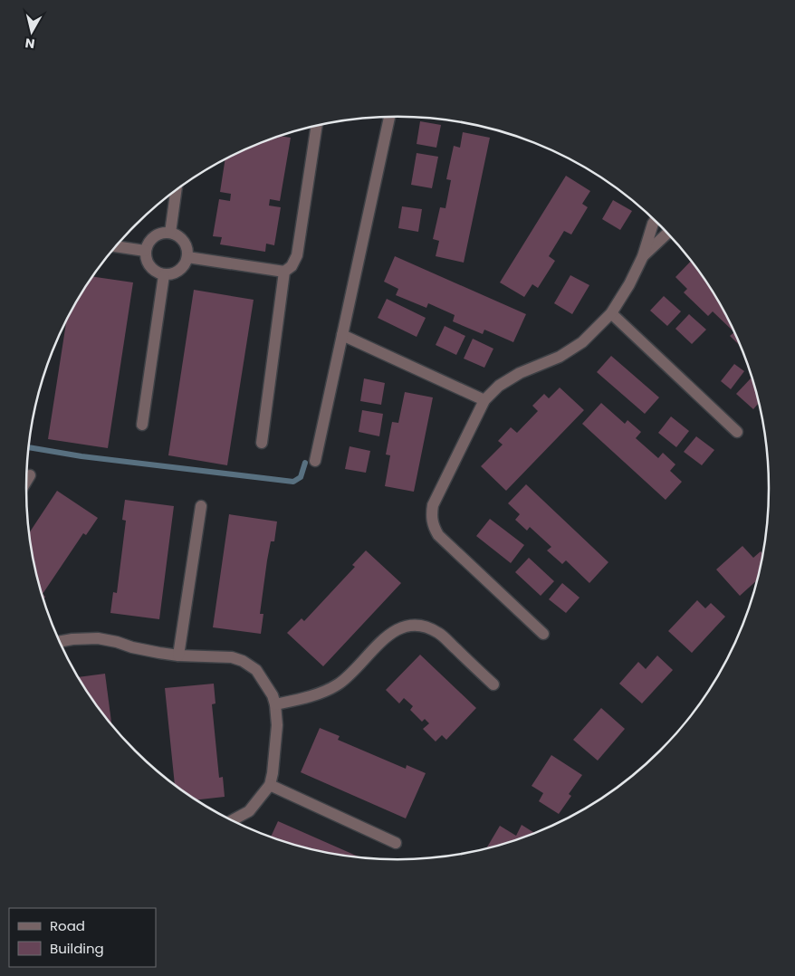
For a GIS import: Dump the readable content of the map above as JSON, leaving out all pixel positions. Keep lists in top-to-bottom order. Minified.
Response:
{"legend":["Road","Building"],"north":"bottom"}
